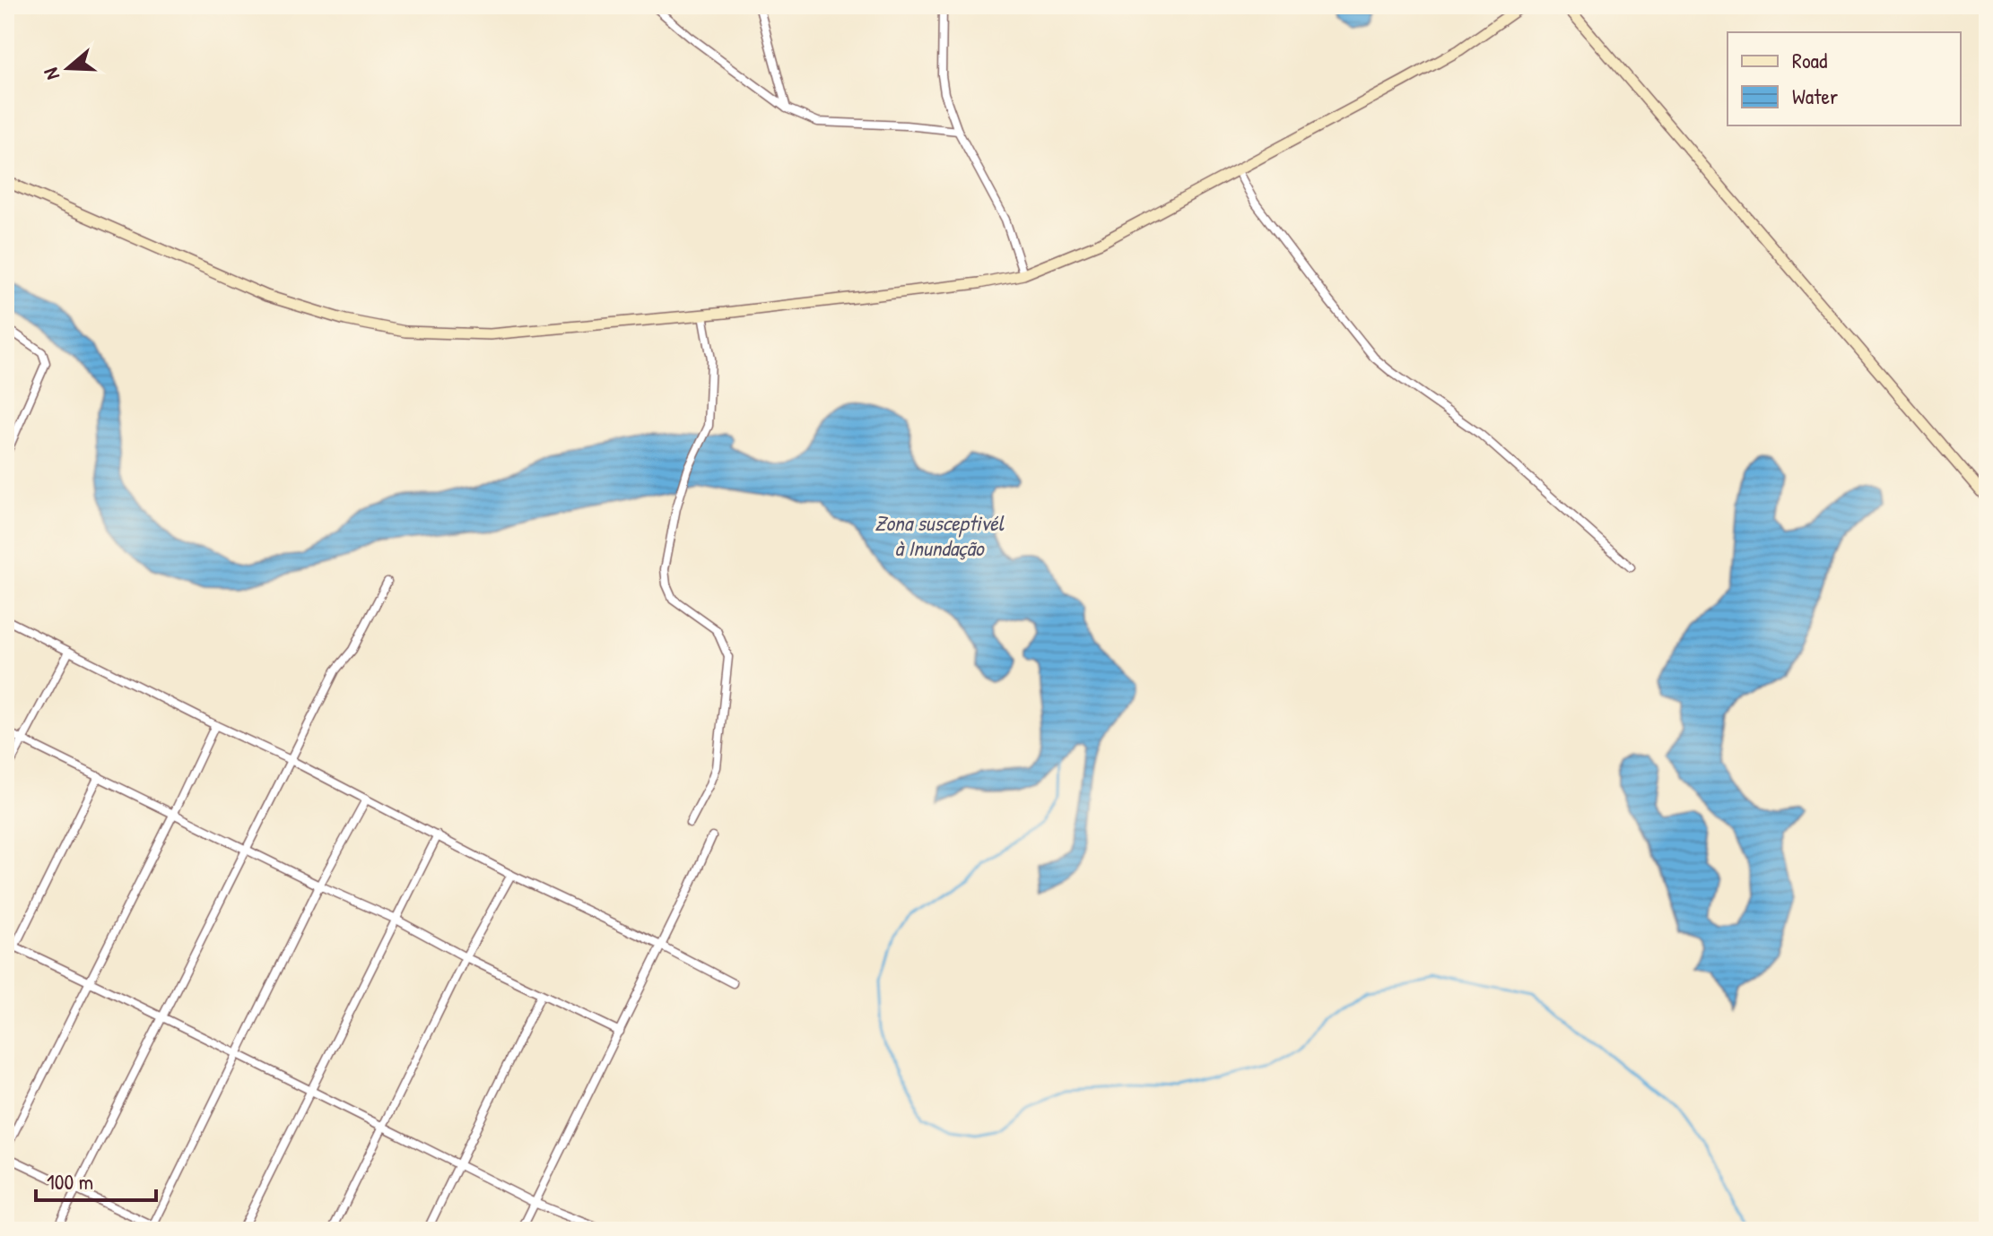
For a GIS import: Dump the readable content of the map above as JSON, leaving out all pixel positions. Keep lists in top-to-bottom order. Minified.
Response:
{"water":["Zona susceptivél à Inundação"],"legend":["Road","Water"],"scale_bar":"100 m","north":"left"}
